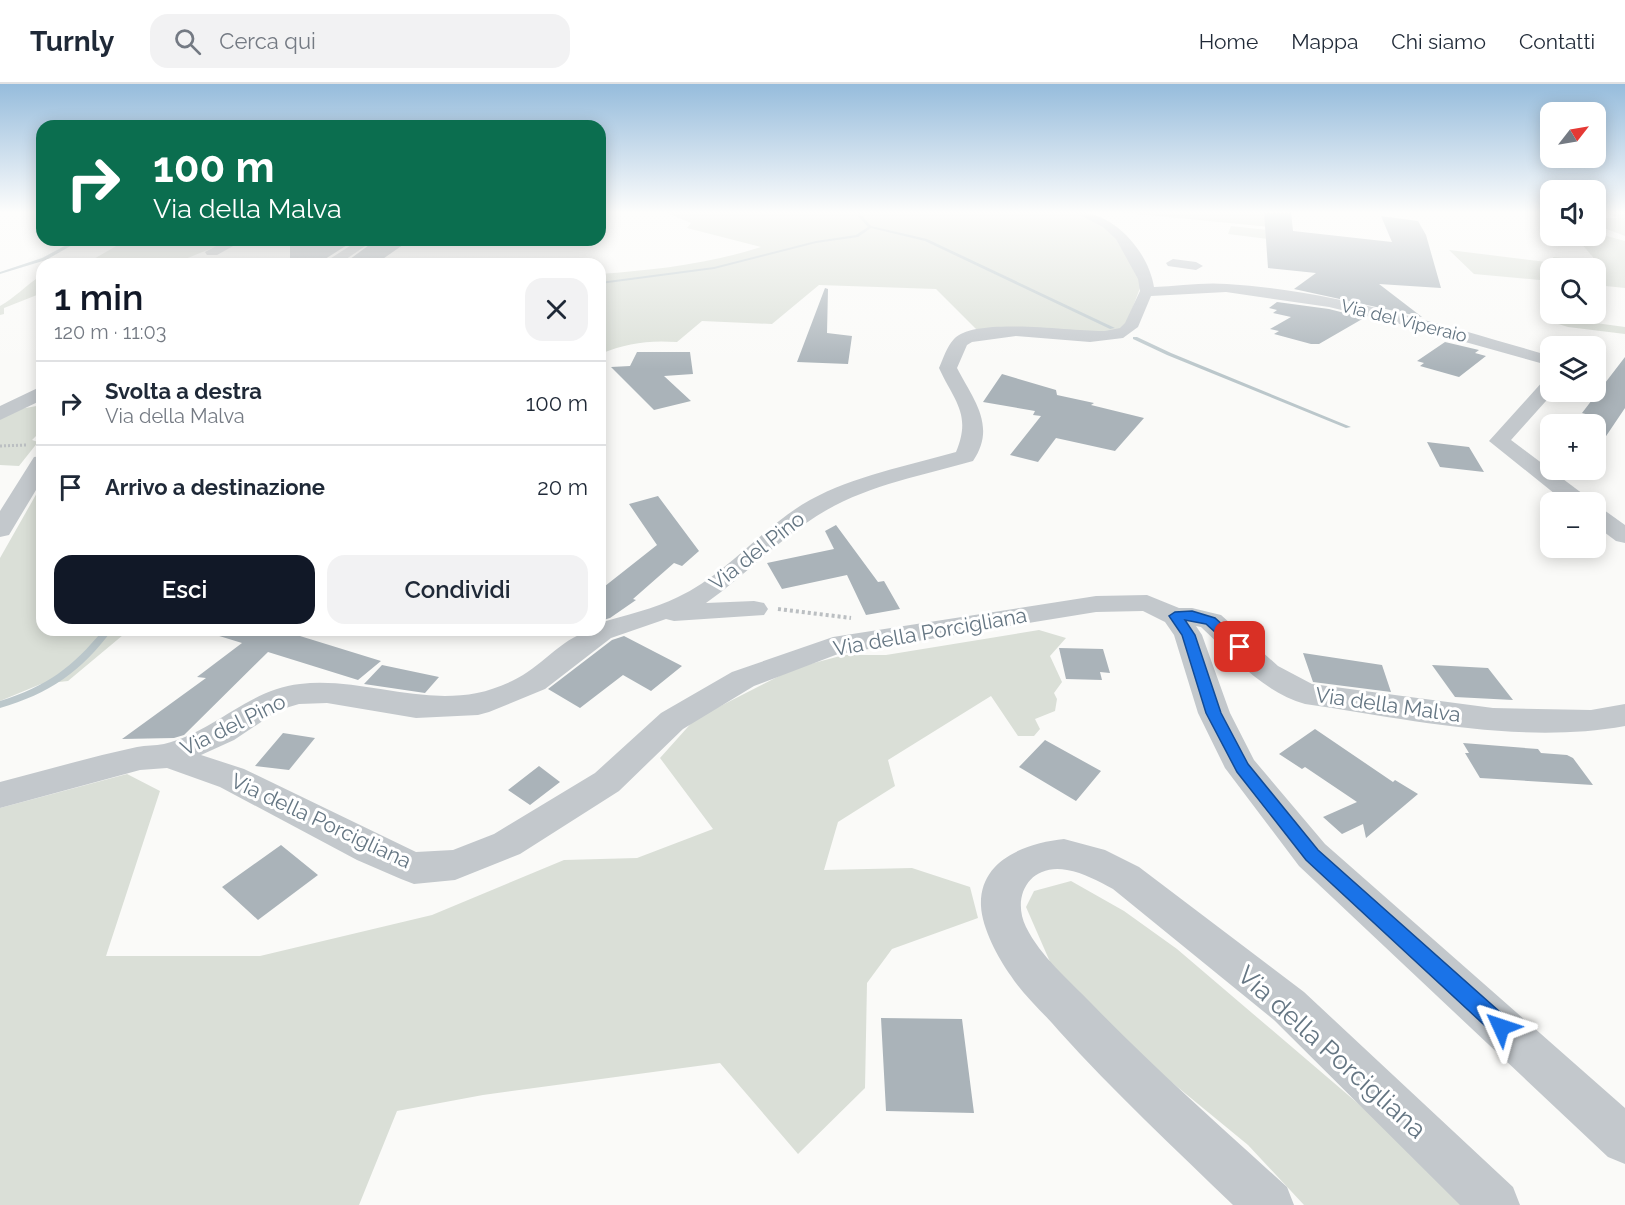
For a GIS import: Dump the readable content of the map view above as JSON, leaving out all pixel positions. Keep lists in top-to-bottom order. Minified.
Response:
{"streets":{"street":["Via del Viperaio","Via del Pino","Via della Porcigliana","Via della Malva"]},"crossings":[["Via del Viperaio","Via del Pino"],["Via del Pino","Via della Porcigliana"],["Via della Porcigliana","Via della Malva"]],"north":"top right","page":{"header":"Turnly","search":"Cerca qui","nav":["Home","Mappa","Chi siamo","Contatti"],"map_buttons":["+","−"],"turn":["100 m","Via della Malva"],"heading":["1 min","120 m · 11:03"],"list":[{"name":"Svolta a destra","note":"Via della Malva","value":"100 m"},{"name":"Arrivo a destinazione","value":"20 m"}],"buttons":["Esci","Condividi"]}}
